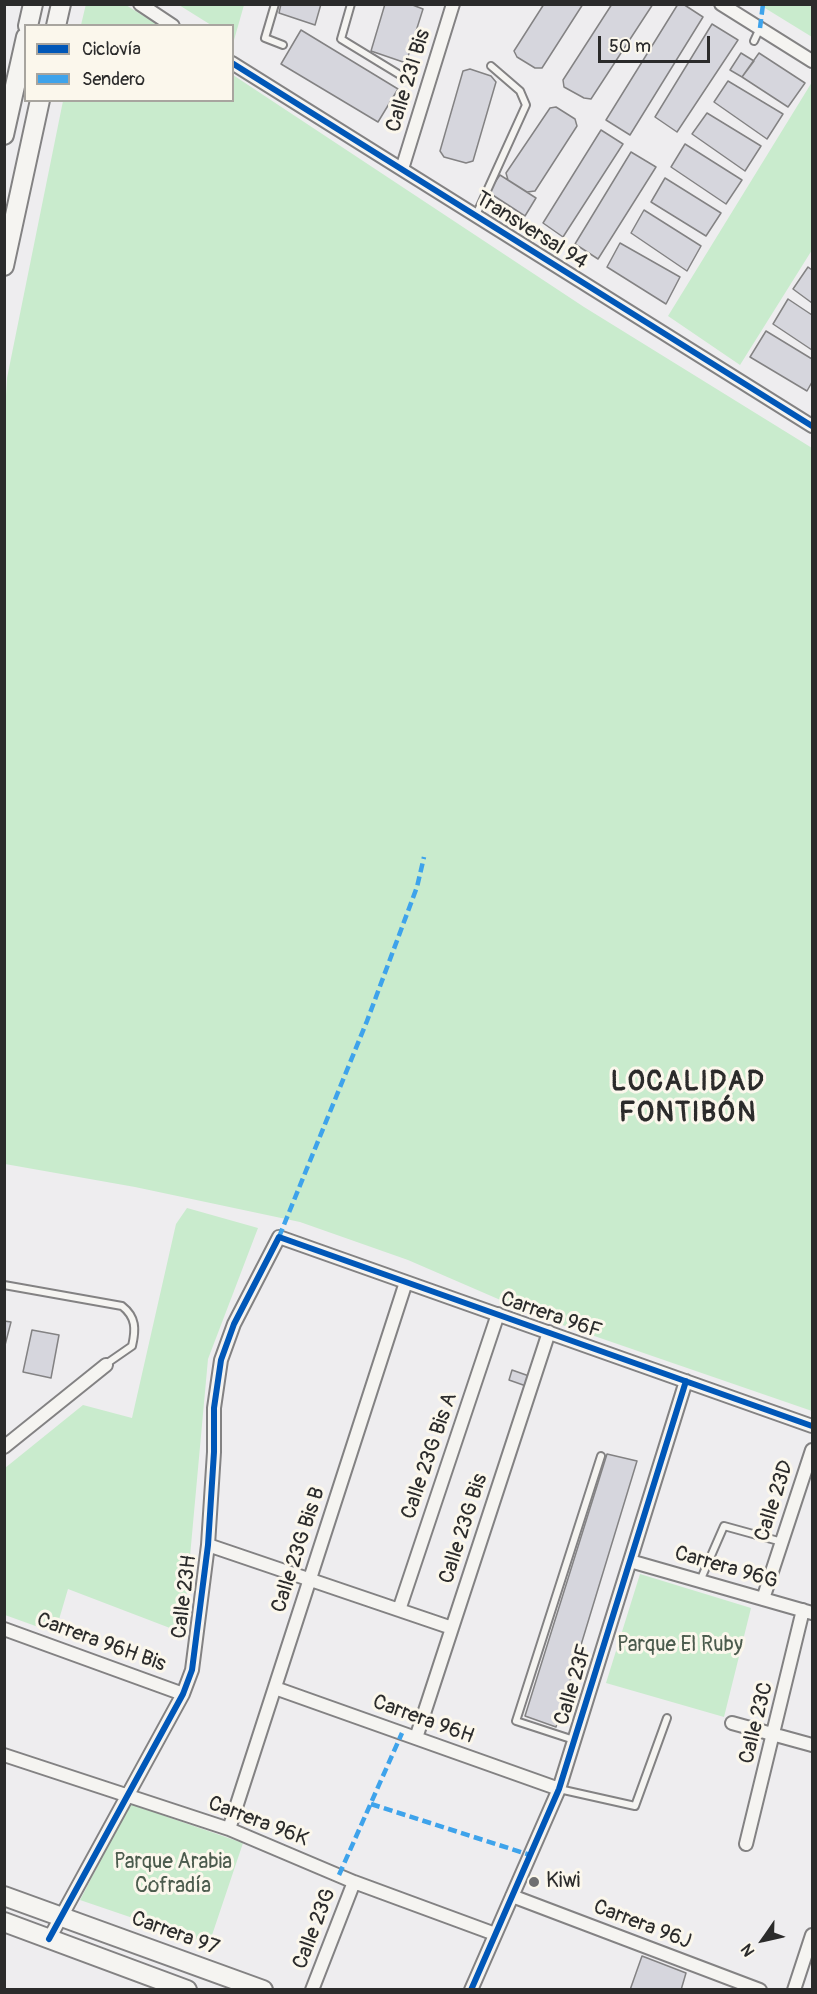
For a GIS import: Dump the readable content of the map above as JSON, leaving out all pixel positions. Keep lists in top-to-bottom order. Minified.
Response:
{"streets":{"street":["Calle 23I Bis","Transversal 94","Carrera 96F","Calle 23G Bis A","Calle 23D","Calle 23G Bis","Calle 23G Bis B","Carrera 96G","Calle 23H","Carrera 96H Bis","Calle 23F","Carrera 96H","Calle 23C","Carrera 96K","Carrera 96J","Calle 23G","Carrera 97"]},"crossings":[["Calle 23I Bis","Transversal 94"],["Carrera 96F","Calle 23G Bis A"],["Carrera 96F","Calle 23G Bis"],["Carrera 96F","Calle 23G Bis B"],["Carrera 96F","Calle 23H"],["Carrera 96F","Calle 23F"],["Calle 23D","Carrera 96G"],["Calle 23G Bis","Carrera 96H"],["Calle 23G Bis B","Carrera 96H"],["Calle 23G Bis B","Carrera 96K"],["Carrera 96G","Calle 23F"],["Carrera 96G","Calle 23C"],["Calle 23H","Carrera 96H Bis"],["Calle 23H","Carrera 96K"],["Calle 23H","Carrera 97"],["Calle 23F","Carrera 96H"],["Calle 23F","Carrera 96K"],["Calle 23F","Carrera 96J"],["Carrera 96K","Calle 23G"]],"districts":["LOCALIDAD FONTIBÓN"],"parks":["Parque El Ruby","Parque Arabia Cofradía"],"places":["Kiwi"],"legend":["Ciclovía","Sendero"],"scale_bar":"50 m","north":"bottom left"}
